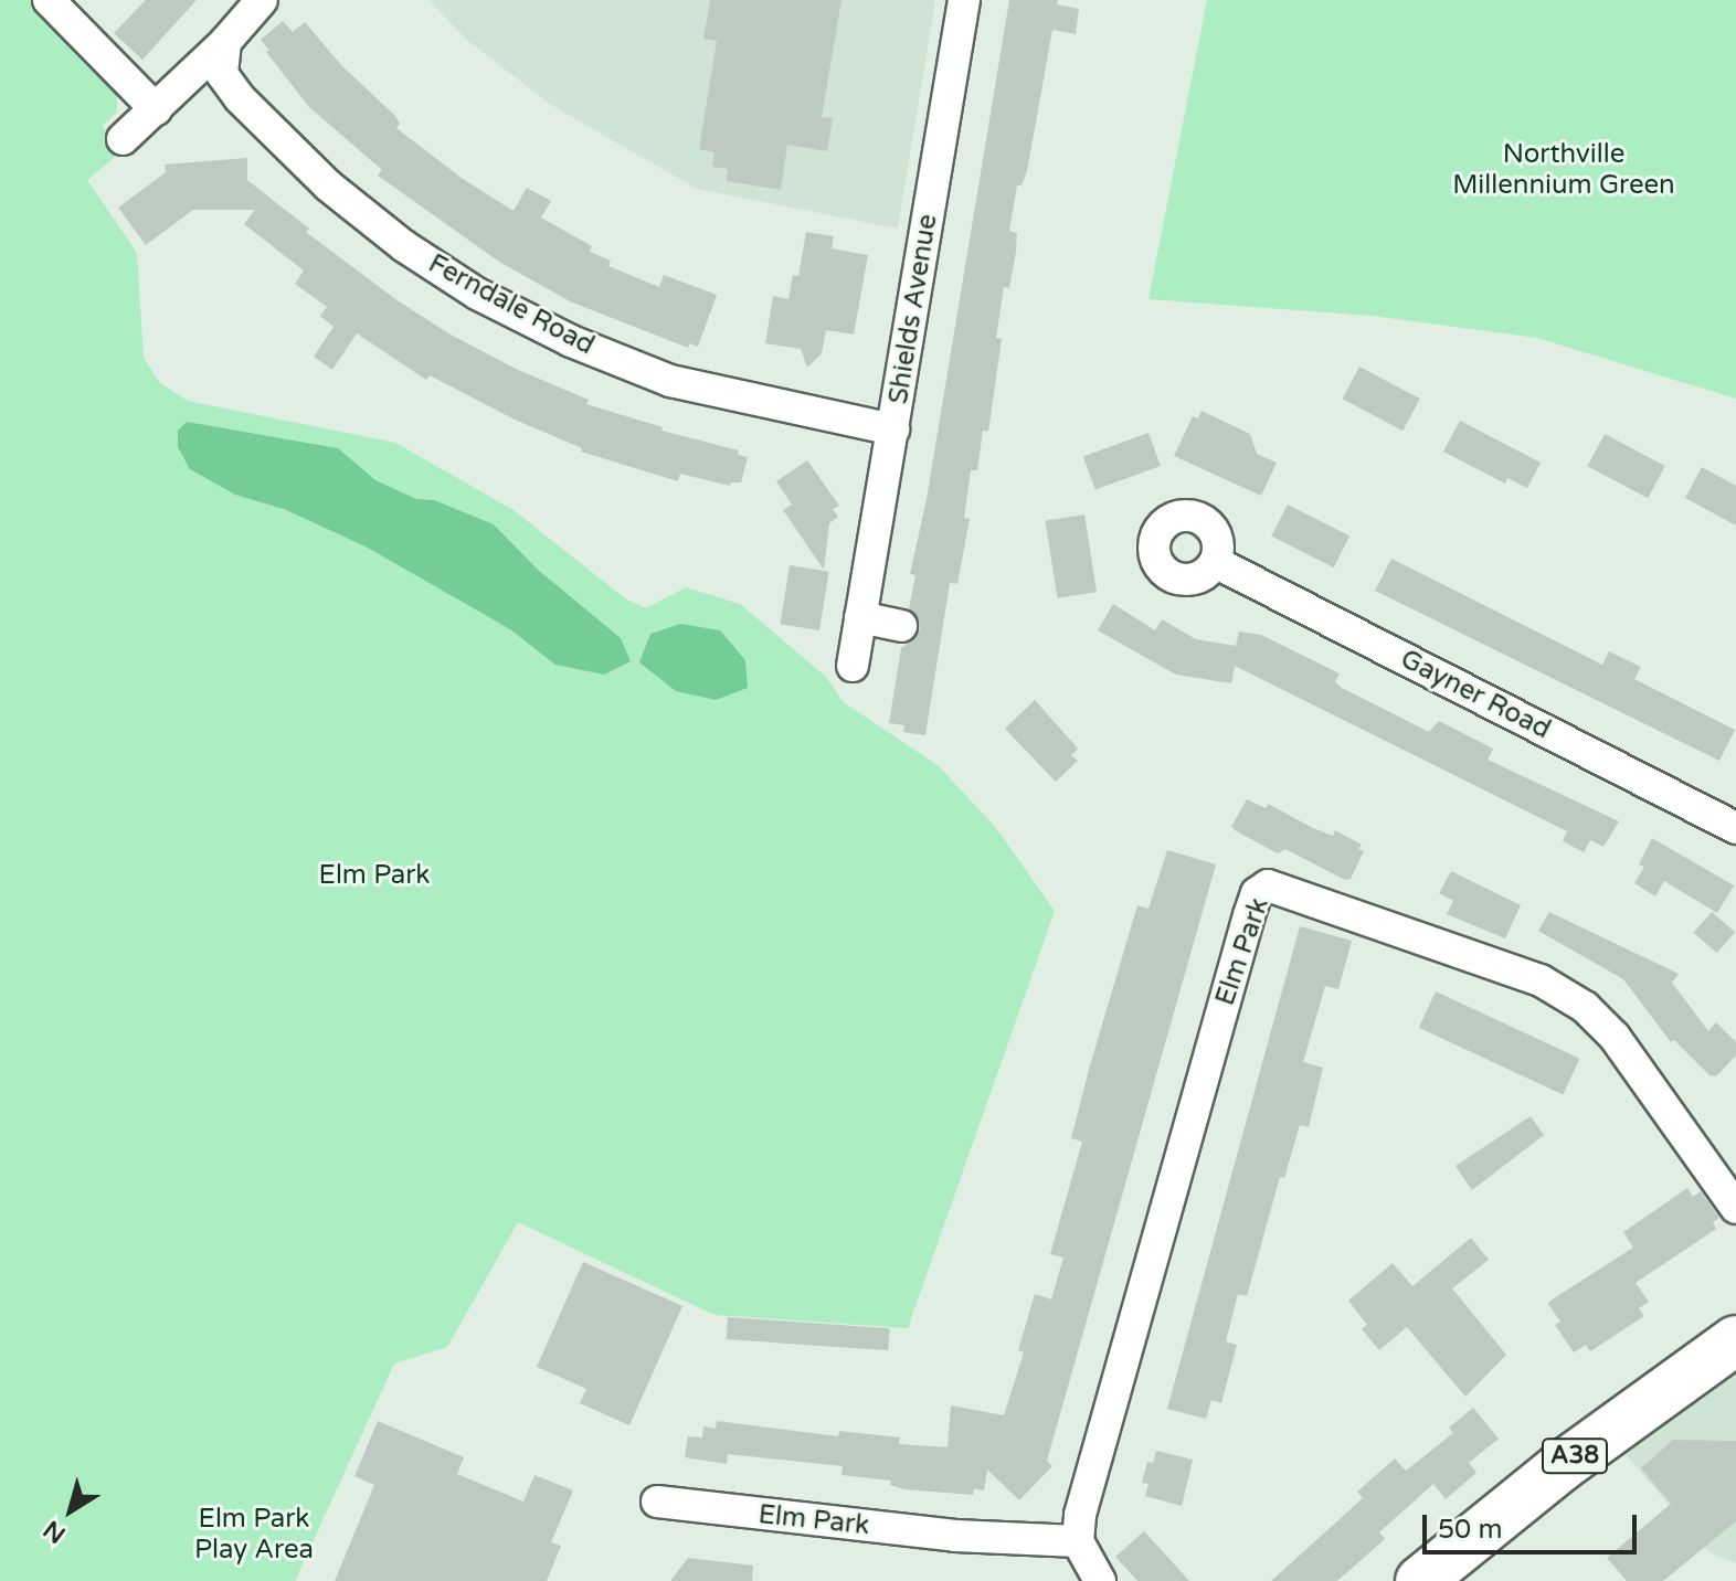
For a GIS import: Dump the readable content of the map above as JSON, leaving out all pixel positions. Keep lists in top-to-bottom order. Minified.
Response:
{"streets":{"main road":["A38"],"street":["Ferndale Road","Shields Avenue","Gayner Road","Elm Park"]},"crossings":[["Ferndale Road","Shields Avenue"]],"parks":["Northville Millennium Green","Elm Park","Elm Park Play Area"],"scale_bar":"50 m","north":"bottom left"}
